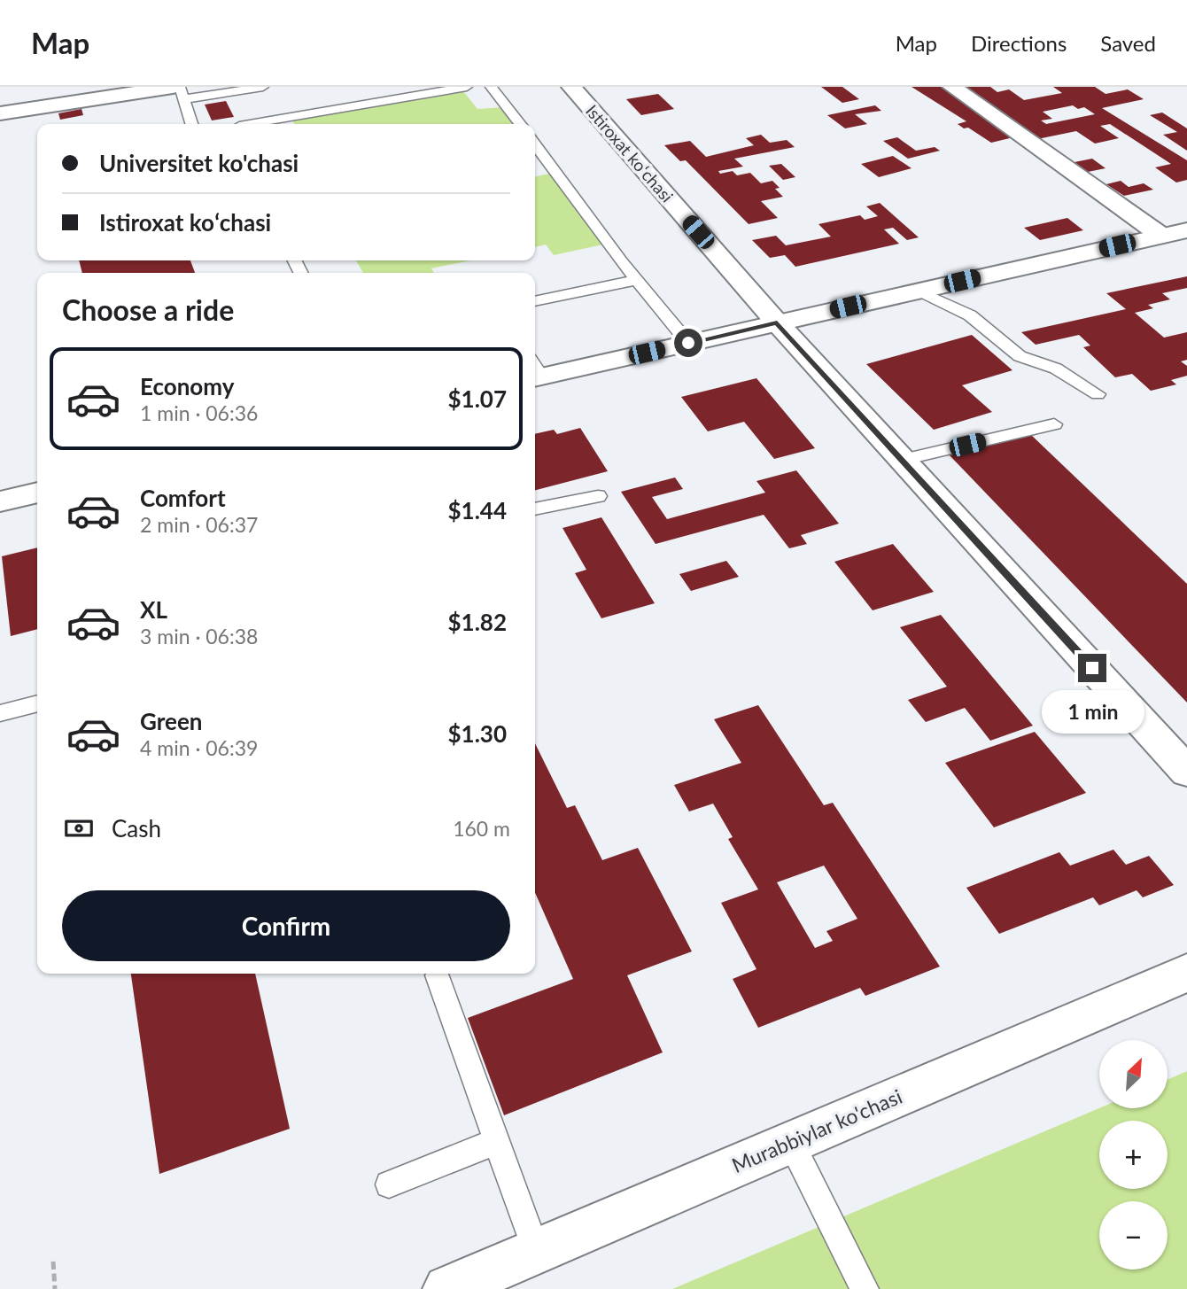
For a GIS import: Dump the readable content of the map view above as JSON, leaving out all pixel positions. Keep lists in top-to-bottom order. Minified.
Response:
{"streets":{"street":["Istiroxat koʻchasi","Murabbiylar ko'chasi"]},"north":"top right","page":{"header":"Map","nav":["Map","Directions","Saved"],"banner":["Universitet ko'chasi","Istiroxat koʻchasi"],"heading":"Choose a ride","list":[{"name":"Economy","note":"1 min · 06:36","value":"$1.07"},{"name":"Comfort","note":"2 min · 06:37","value":"$1.44"},{"name":"XL","note":"3 min · 06:38","value":"$1.82"},{"name":"Green","note":"4 min · 06:39","value":"$1.30"}],"bubble":"1 min","pay":["Cash","160 m"],"buttons":"Confirm","map_buttons":["+","−"]}}
